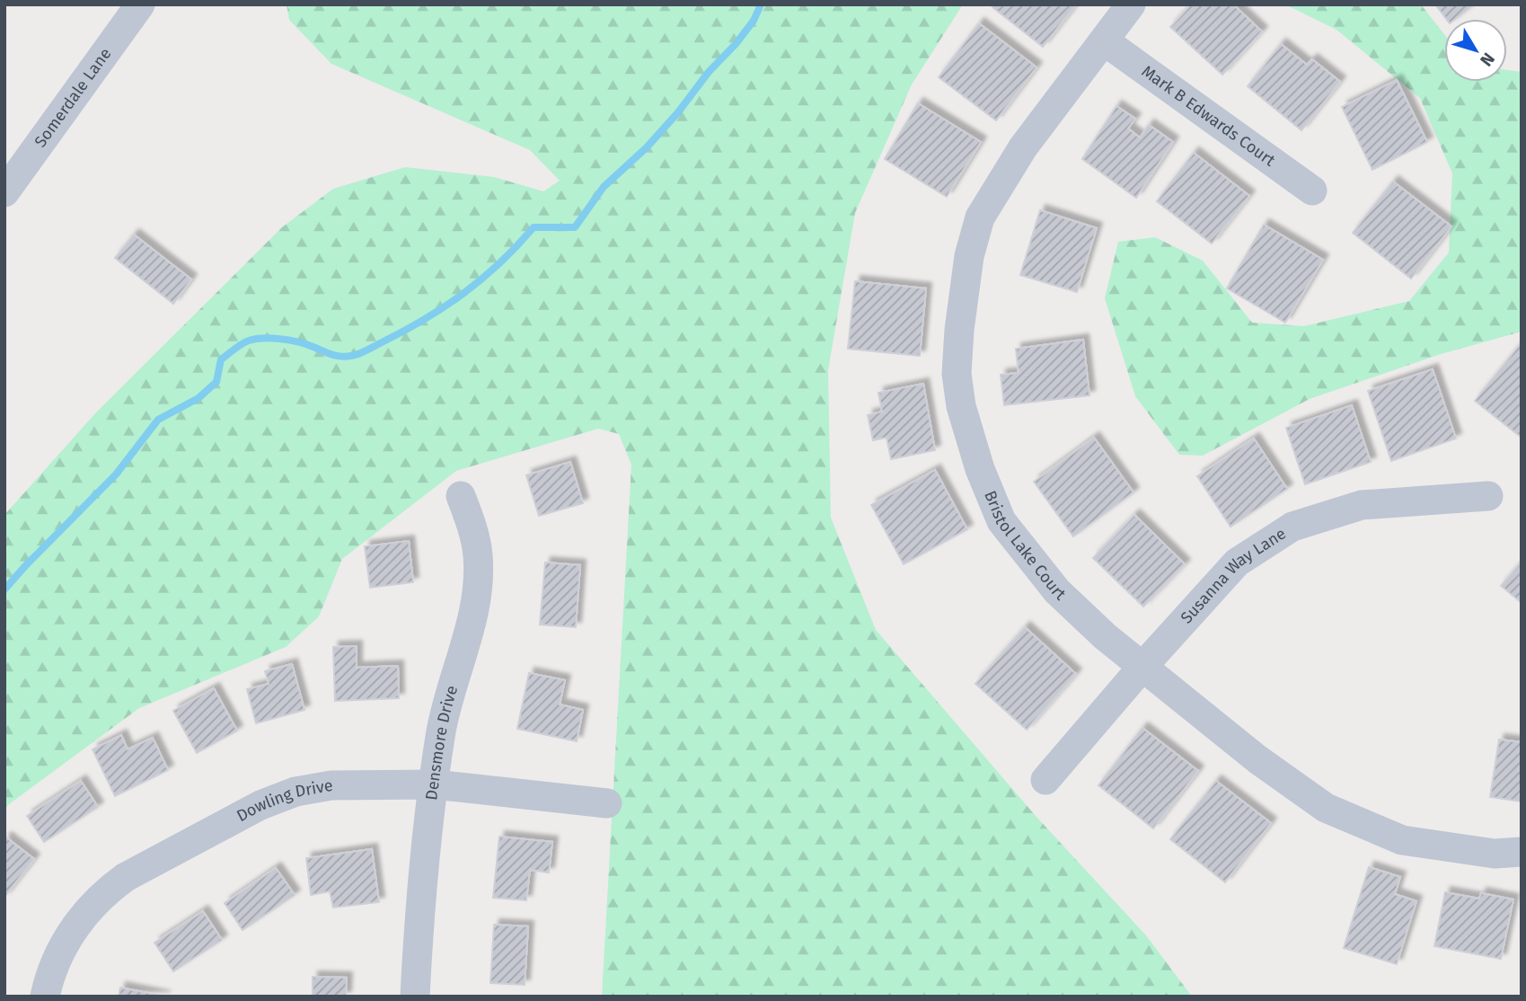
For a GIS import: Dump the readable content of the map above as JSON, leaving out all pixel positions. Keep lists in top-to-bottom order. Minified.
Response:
{"streets":{"street":["Somerdale Lane","Mark B Edwards Court","Bristol Lake Court","Susanna Way Lane","Densmore Drive","Dowling Drive"]},"crossings":[["Mark B Edwards Court","Bristol Lake Court"],["Bristol Lake Court","Susanna Way Lane"],["Densmore Drive","Dowling Drive"]],"north":"bottom right"}
